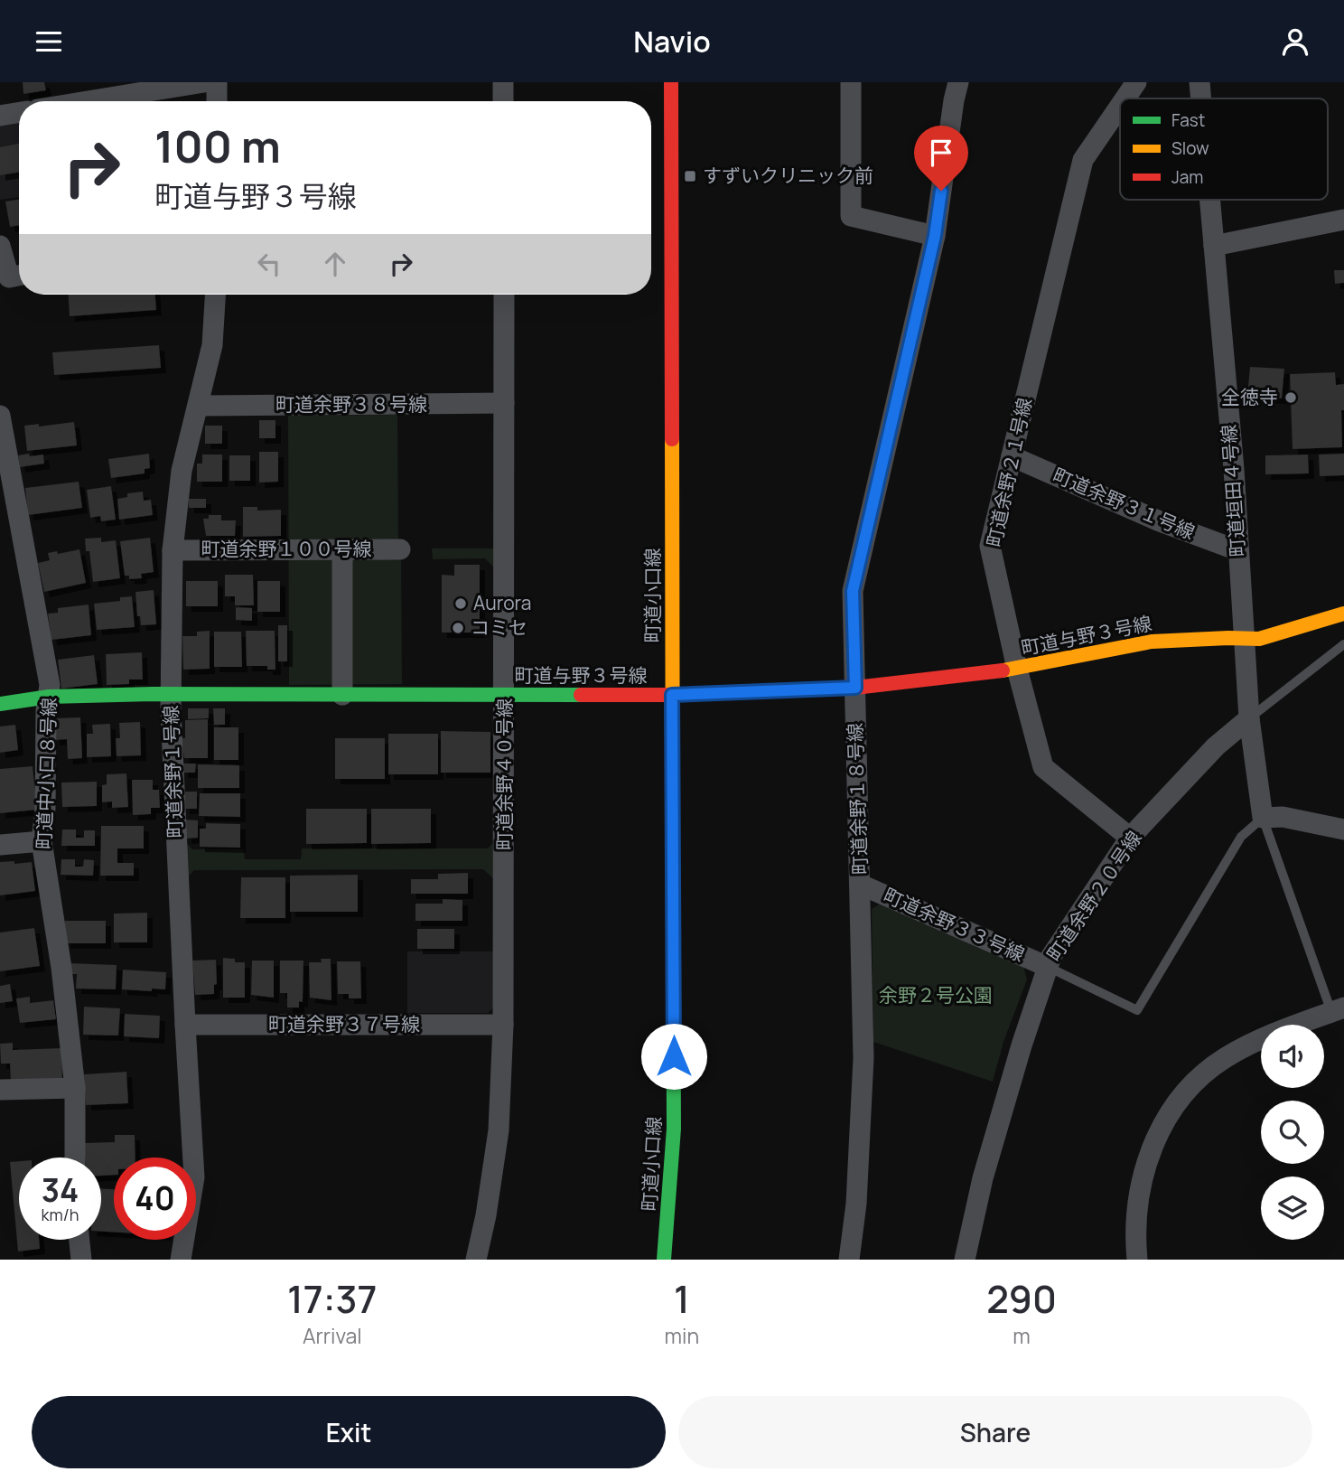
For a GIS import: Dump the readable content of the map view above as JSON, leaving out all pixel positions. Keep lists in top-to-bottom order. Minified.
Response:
{"streets":{"street":["町道余野３８号線","町道余野２１号線","町道垣田４号線","町道余野３１号線","町道余野１００号線","町道小口線","町道与野３号線","町道余野１号線","町道中小口８号線","町道余野４０号線","町道余野１８号線","町道余野２０号線","町道余野３３号線","町道余野３７号線"]},"crossings":[["町道余野３８号線","町道余野１号線"],["町道余野３８号線","町道余野４０号線"],["町道余野２１号線","町道余野３１号線"],["町道余野２１号線","町道与野３号線"],["町道余野２１号線","町道余野２０号線"],["町道垣田４号線","町道余野３１号線"],["町道垣田４号線","町道与野３号線"],["町道垣田４号線","町道余野２０号線"],["町道余野１００号線","町道余野１号線"],["町道小口線","町道与野３号線"],["町道与野３号線","町道余野１号線"],["町道与野３号線","町道中小口８号線"],["町道与野３号線","町道余野４０号線"],["町道与野３号線","町道余野１８号線"],["町道余野１号線","町道余野３７号線"],["町道余野４０号線","町道余野３７号線"],["町道余野１８号線","町道余野３３号線"],["町道余野２０号線","町道余野３３号線"]],"parks":["余野２号公園"],"places":{"transit":["すずいクリニック前"],"other":["全徳寺","Aurora","コミセ"]},"legend":["Fast","Slow","Jam"],"page":{"header":"Navio","turn":["100 m","町道与野３号線"],"speed":"34 km/h","limit":"40","eta":["17:37","Arrival","1","min","290","m"],"buttons":["Exit","Share"]}}
